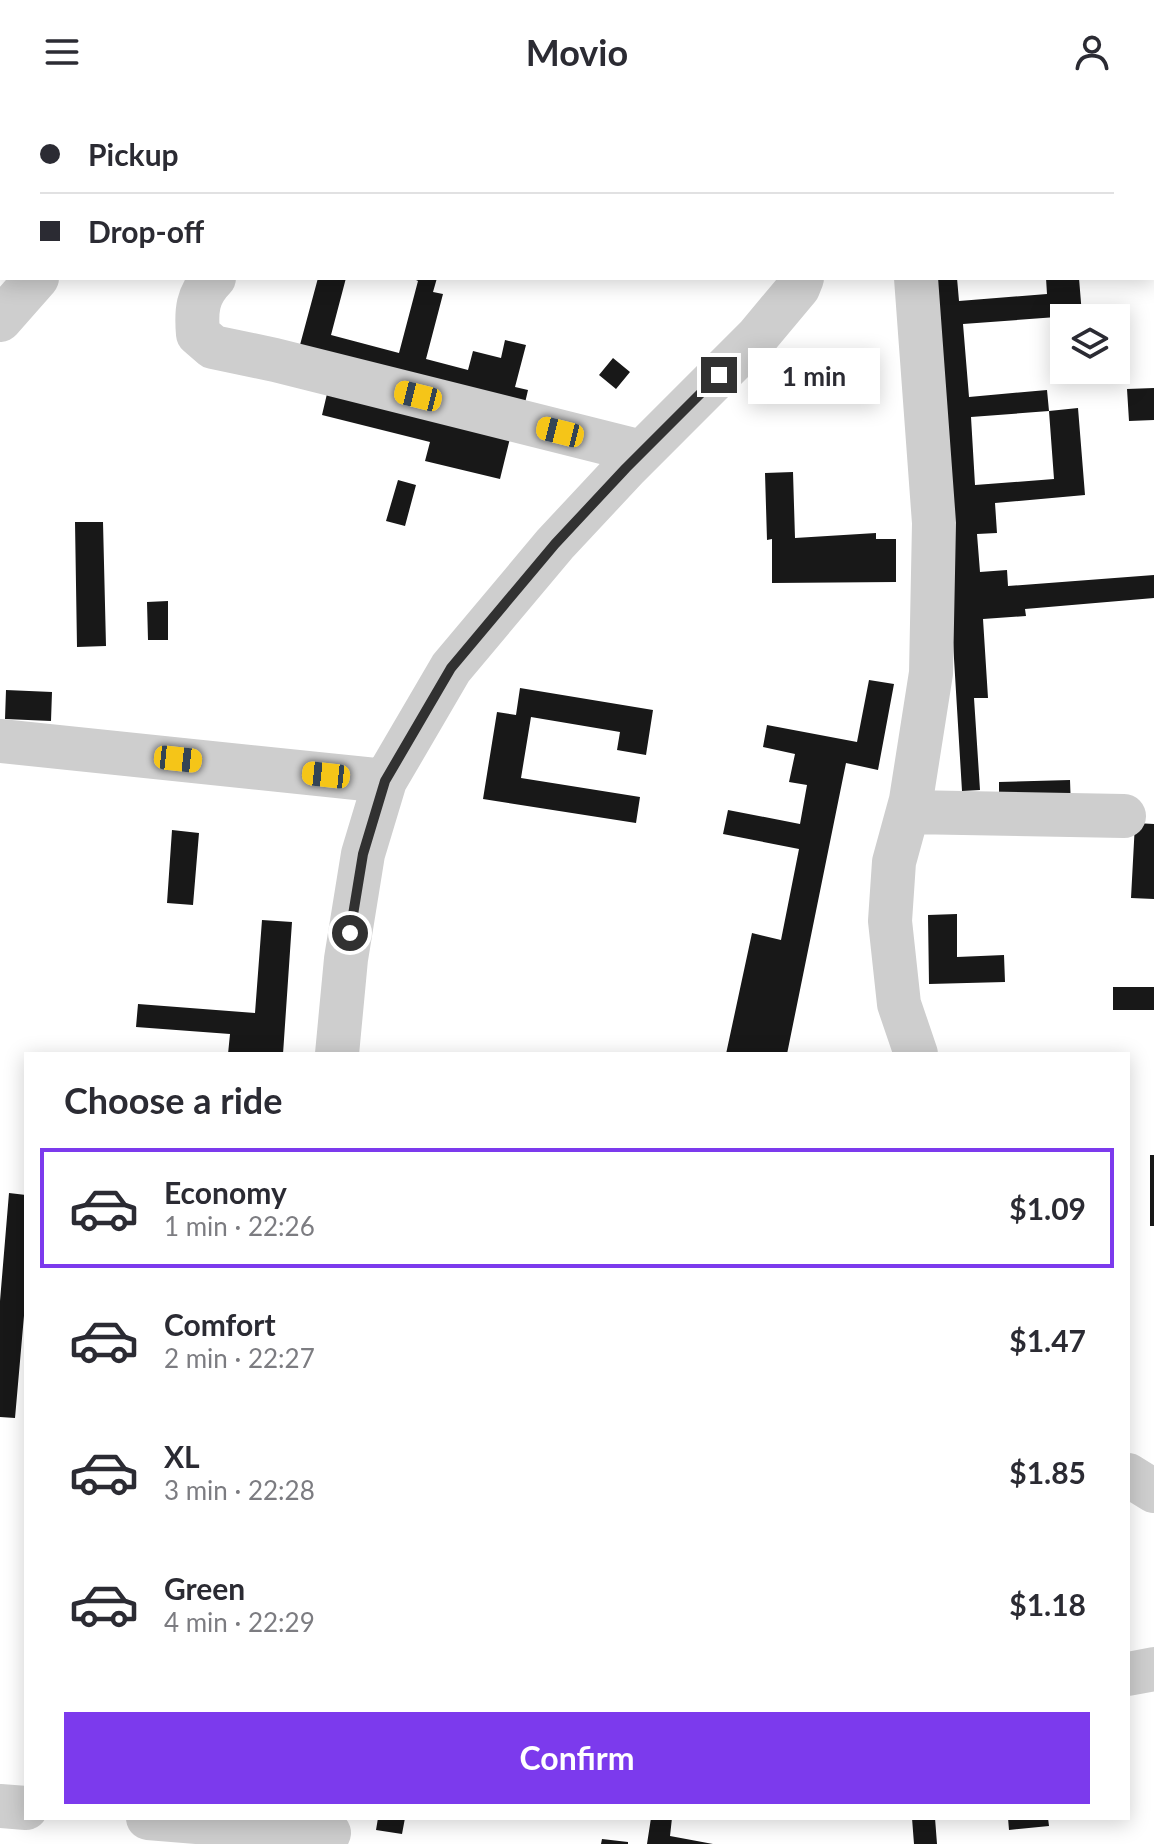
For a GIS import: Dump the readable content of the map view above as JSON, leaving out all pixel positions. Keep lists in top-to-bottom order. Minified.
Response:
{"page":{"header":"Movio","banner":["Pickup","Drop-off"],"bubble":"1 min","heading":"Choose a ride","list":[{"name":"Economy","note":"1 min · 22:26","value":"$1.09"},{"name":"Comfort","note":"2 min · 22:27","value":"$1.47"},{"name":"XL","note":"3 min · 22:28","value":"$1.85"},{"name":"Green","note":"4 min · 22:29","value":"$1.18"}],"buttons":"Confirm"}}
